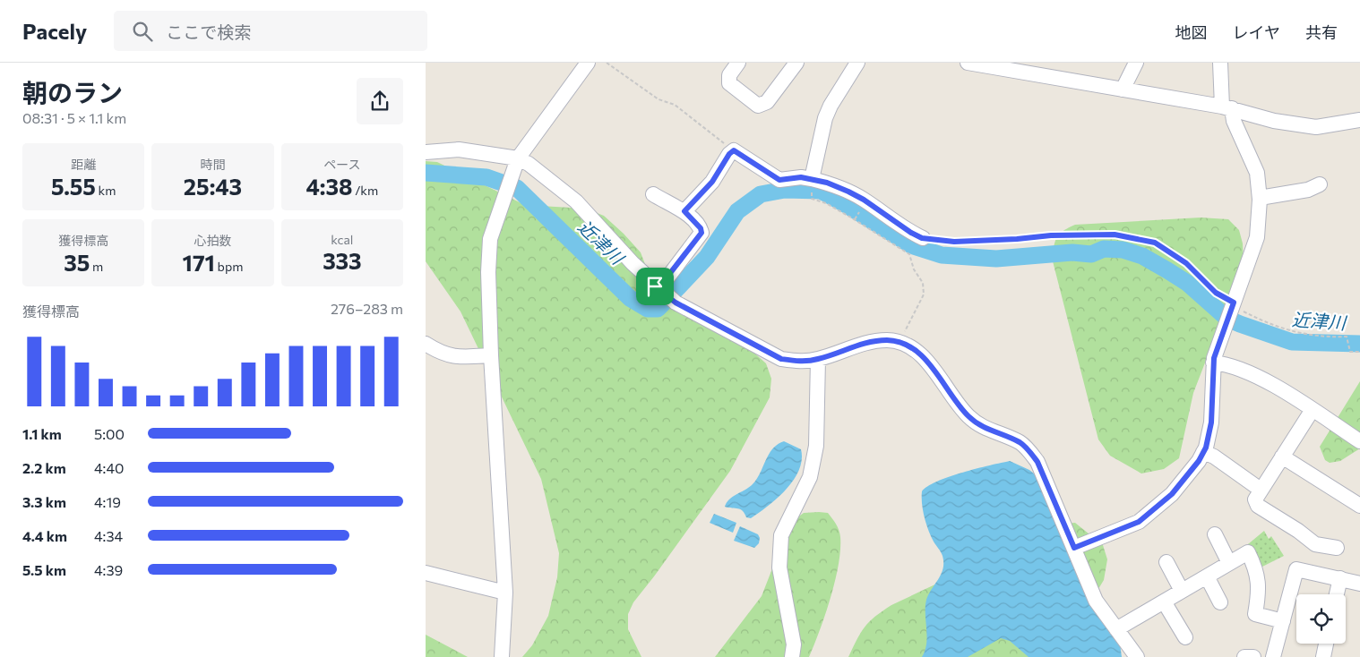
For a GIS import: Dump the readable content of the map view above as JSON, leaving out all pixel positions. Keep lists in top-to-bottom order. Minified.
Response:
{"water":["近津川"],"page":{"header":"Pacely","search":"ここで検索","nav":["地図","レイヤ","共有"],"heading":["朝のラン","08:31 · 5 × 1.1 km"],"stats":[["距離","5.55 km"],["時間","25:43"],["ペース","4:38 /km"],["獲得標高","35 m"],["心拍数","171 bpm"],["kcal","333"]],"chart":["獲得標高","276–283 m"],"list":[{"name":"1.1 km","note":"5:00"},{"name":"2.2 km","note":"4:40"},{"name":"3.3 km","note":"4:19"},{"name":"4.4 km","note":"4:34"},{"name":"5.5 km","note":"4:39"}]}}
